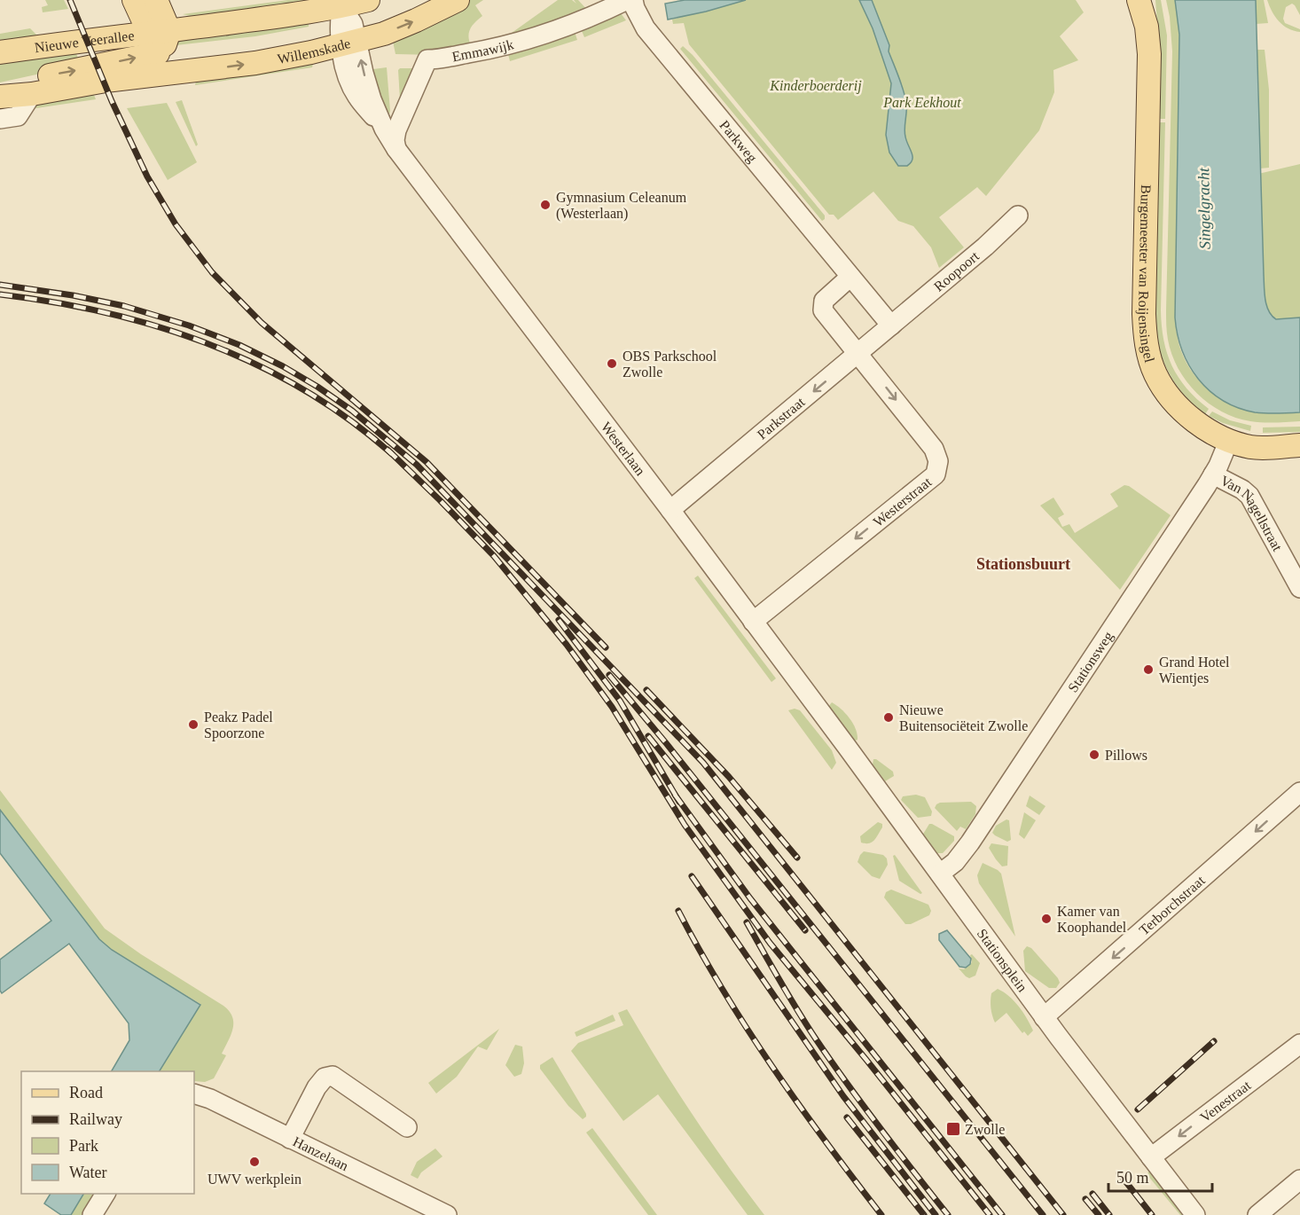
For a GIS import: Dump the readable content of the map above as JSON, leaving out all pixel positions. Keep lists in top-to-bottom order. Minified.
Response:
{"streets":{"main road":["Nieuwe Veerallee","Willemskade","Burgemeester van Roijensingel"],"street":["Emmawijk","Parkweg","Roopoort","Parkstraat","Westerlaan","Westerstraat","Van Nagellstraat","Stationsweg","Terborchstraat","Stationsplein","Venestraat","Hanzelaan"]},"crossings":[["Willemskade","Westerlaan"],["Emmawijk","Westerlaan"],["Parkweg","Roopoort"],["Parkweg","Parkstraat"],["Roopoort","Parkstraat"],["Burgemeester van Roijensingel","Stationsweg"],["Parkstraat","Westerlaan"],["Parkstraat","Westerstraat"],["Westerlaan","Westerstraat"],["Westerlaan","Stationsplein"],["Van Nagellstraat","Stationsweg"],["Stationsweg","Stationsplein"],["Terborchstraat","Stationsplein"],["Stationsplein","Venestraat"]],"one_way":["Parkstraat","Terborchstraat","Venestraat"],"districts":["Stationsbuurt"],"water":["Singelgracht"],"parks":["Kinderboerderij","Park Eekhout"],"places":{"other":["Gymnasium Celeanum (Westerlaan)","OBS Parkschool Zwolle","Grand Hotel Wientjes","Nieuwe Buitensociëteit Zwolle","Peakz Padel Spoorzone","Pillows","Kamer van Koophandel","UWV werkplein"],"transit":["Zwolle"]},"legend":["Road","Railway","Park","Water"],"scale_bar":"50 m"}
